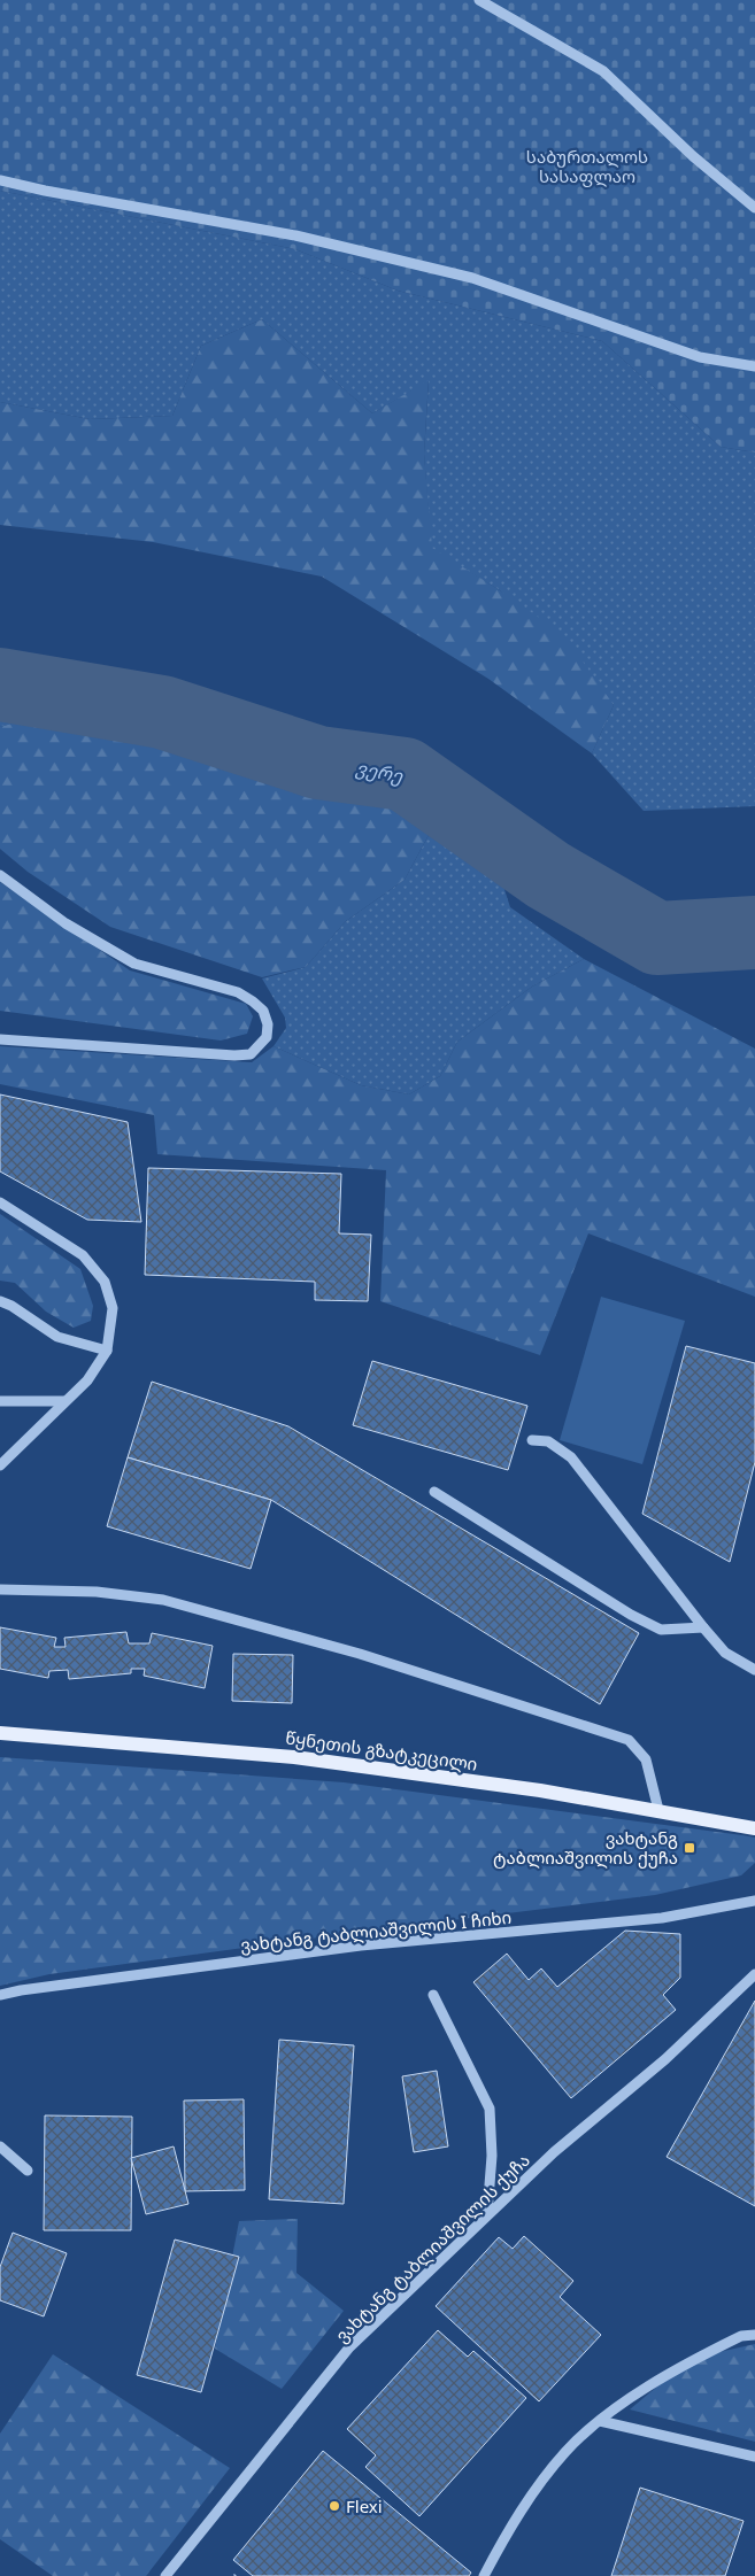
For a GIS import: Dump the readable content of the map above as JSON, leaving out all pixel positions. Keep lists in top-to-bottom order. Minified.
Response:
{"streets":{"main road":["წყნეთის გზატკეცილი"],"street":["ვახტანგ ტაბლიაშვილის I ჩიხი","ვახტანგ ტაბლიაშვილის ქუჩა"]},"water":["ვერე"],"parks":["საბურთალოს სასაფლაო"],"places":{"transit":["ვახტანგ ტაბლიაშვილის ქუჩა"],"other":["Flexi"]}}
